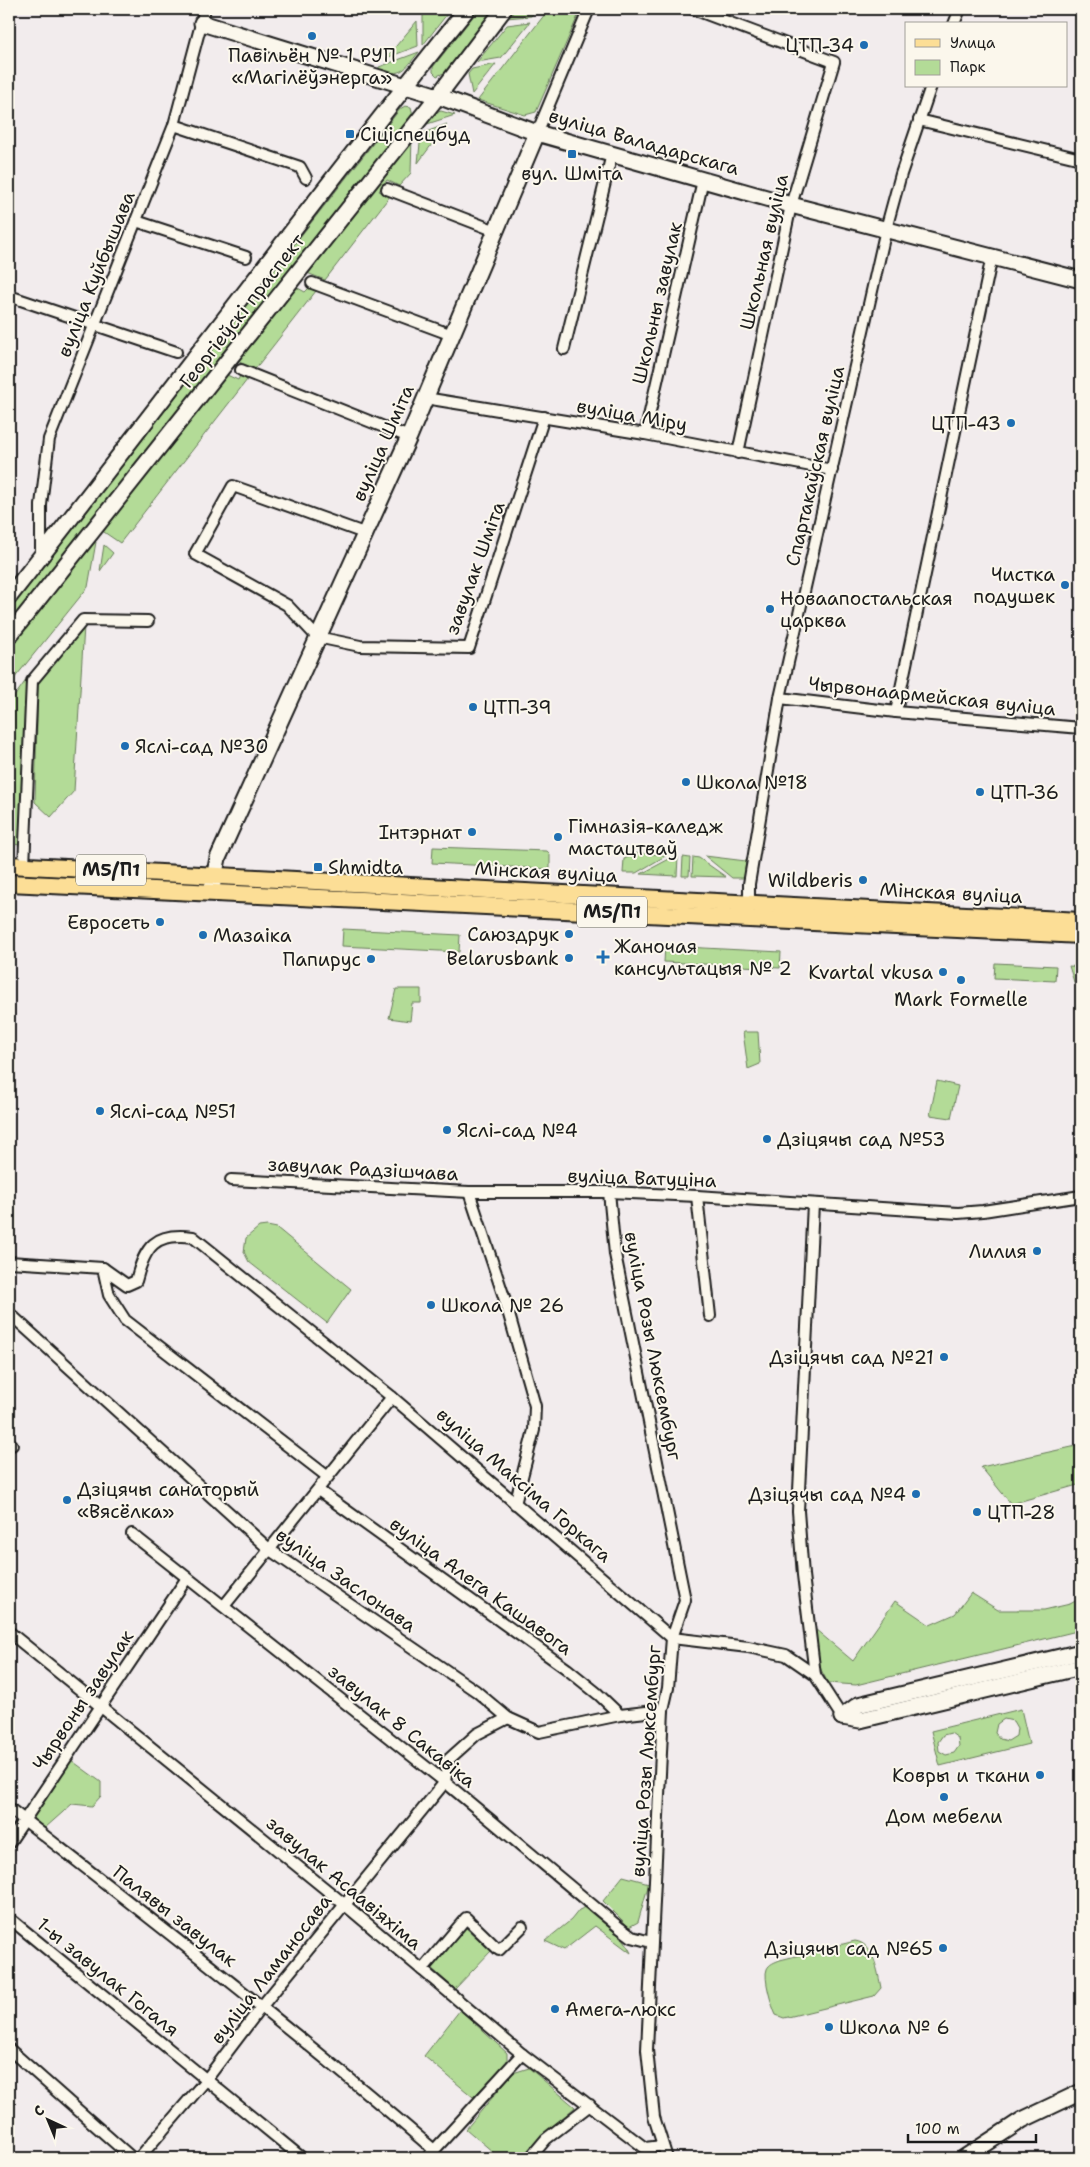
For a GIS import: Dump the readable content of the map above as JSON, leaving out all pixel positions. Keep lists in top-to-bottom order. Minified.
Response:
{"streets":{"main road":["вуліца Валадарскага","Георгіеўскі праспект","вуліца Шміта","М5/П1","Мінская вуліца"],"street":["Школьная вуліца","вуліца Куйбышава","Школьны завулак","вуліца Міру","Спартакаўская вуліца","завулак Шміта","Чырвонаармейская вуліца","завулак Радзішчава","вуліца Ватуціна","вуліца Розы Люксембург","вуліца Максіма Горкага","вуліца Заслонава","вуліца Алега Кашавога","Чырвоны завулак","завулак 8 Сакавіка","завулак Асаавіяхіма","Палявы завулак","вуліца Ламаносава","1-ы завулак Гогаля"]},"crossings":[["вуліца Валадарскага","Школьная вуліца"],["вуліца Валадарскага","вуліца Куйбышава"],["вуліца Валадарскага","Школьны завулак"],["вуліца Валадарскага","Георгіеўскі праспект"],["вуліца Валадарскага","вуліца Шміта"],["вуліца Валадарскага","Спартакаўская вуліца"],["Школьная вуліца","вуліца Міру"],["вуліца Куйбышава","Георгіеўскі праспект"],["Школьны завулак","вуліца Міру"],["вуліца Міру","вуліца Шміта"],["вуліца Міру","Спартакаўская вуліца"],["вуліца Міру","завулак Шміта"],["вуліца Шміта","завулак Шміта"],["вуліца Шміта","Мінская вуліца"],["Спартакаўская вуліца","Чырвонаармейская вуліца"],["Спартакаўская вуліца","Мінская вуліца"],["завулак Радзішчава","вуліца Ватуціна"],["завулак Радзішчава","вуліца Максіма Горкага"],["вуліца Ватуціна","вуліца Розы Люксембург"],["вуліца Розы Люксембург","вуліца Максіма Горкага"],["вуліца Розы Люксембург","вуліца Заслонава"],["вуліца Розы Люксембург","завулак 8 Сакавіка"],["вуліца Розы Люксембург","завулак Асаавіяхіма"],["вуліца Заслонава","вуліца Алега Кашавога"],["вуліца Заслонава","вуліца Ламаносава"],["Чырвоны завулак","завулак 8 Сакавіка"],["Чырвоны завулак","завулак Асаавіяхіма"],["Чырвоны завулак","Палявы завулак"],["завулак 8 Сакавіка","вуліца Ламаносава"],["завулак Асаавіяхіма","вуліца Ламаносава"],["Палявы завулак","вуліца Ламаносава"],["вуліца Ламаносава","1-ы завулак Гогаля"]],"places":{"other":["Павільён № 1 РУП «Магілёўэнерга»","ЦТП-34","ЦТП-43","Чистка подушек","Новаапостальская царква","ЦТП-39","Яслі-сад №30","Школа №18","ЦТП-36","Інтэрнат","Гімназія-каледж мастацтваў","Wildberis","Евросеть","Саюздрук","Мазаіка","Belarusbank","Папирус","Kvartal vkusa","Mark Formelle","Яслі-сад №51","Яслі-сад №4","Дзіцячы сад №53","Лилия","Школа № 26","Дзіцячы сад №21","Дзіцячы сад №4","Дзіцячы санаторый «Вясёлка»","ЦТП-28","Ковры и ткани","Дом мебели","Дзіцячы сад №65","Амега-люкс","Школа № 6"],"transit":["Сіціспецбуд","вул. Шміта","Shmidta"],"health":["Жаночая кансультацыя № 2"]},"legend":["Улица","Парк"],"scale_bar":"100 m","north":"top left"}
